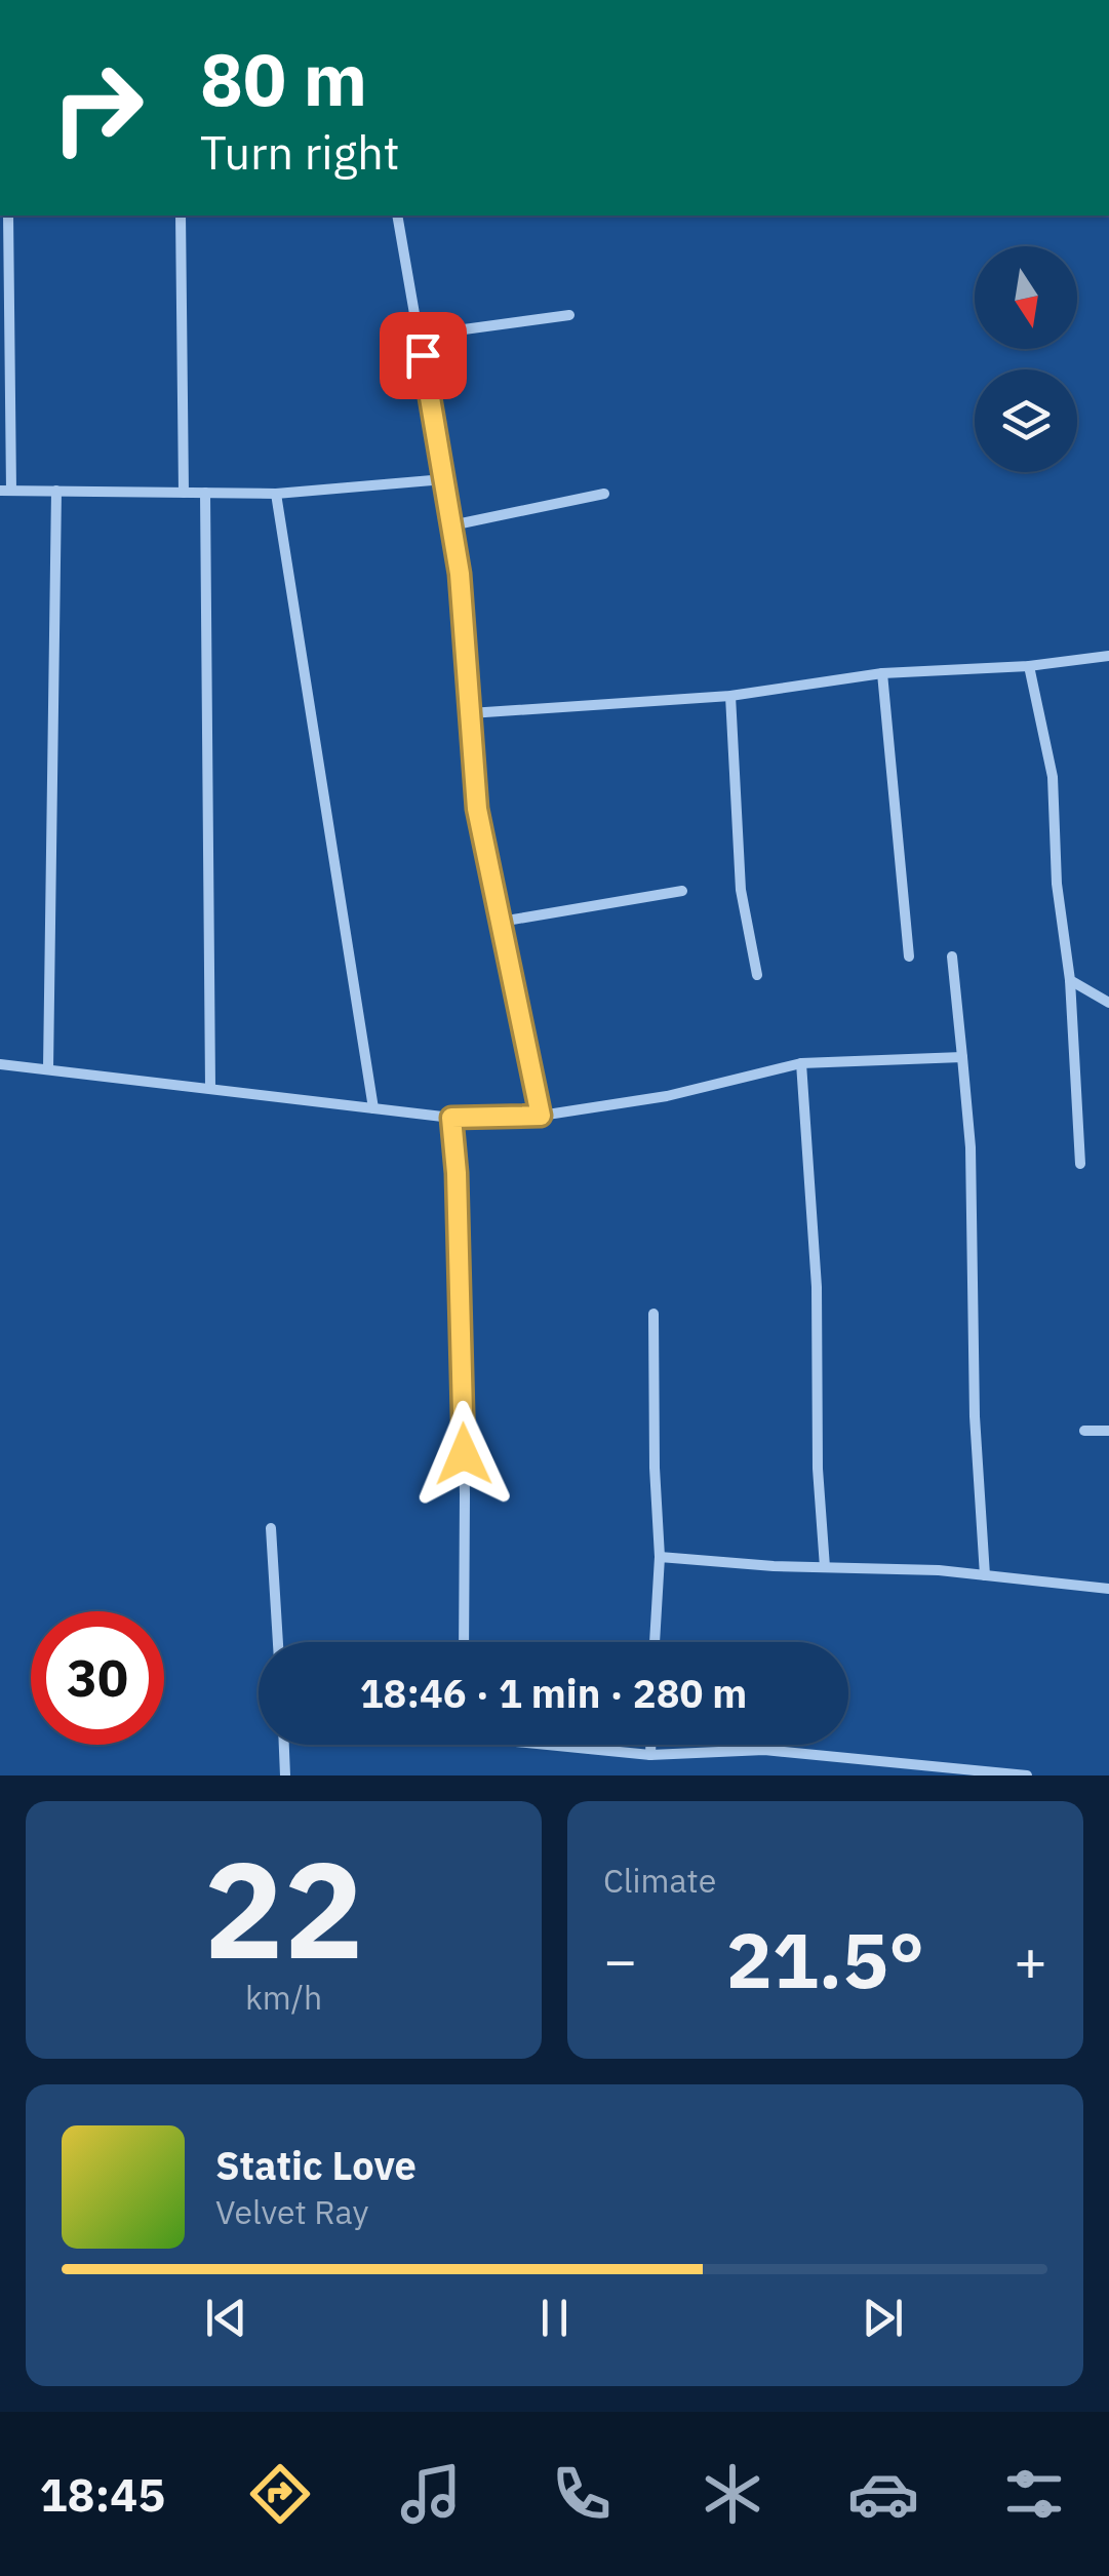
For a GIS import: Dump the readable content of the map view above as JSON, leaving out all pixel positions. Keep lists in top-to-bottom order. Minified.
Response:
{"north":"bottom","page":{"turn":["80 m","Turn right"],"limit":"30","trip":"18:46 · 1 min · 280 m","tile":[["22","km/h"],"Climate"],"heat":["−","21.5°","+"],"song":["Static Love","Velvet Ray"],"tabs":"18:45"}}
